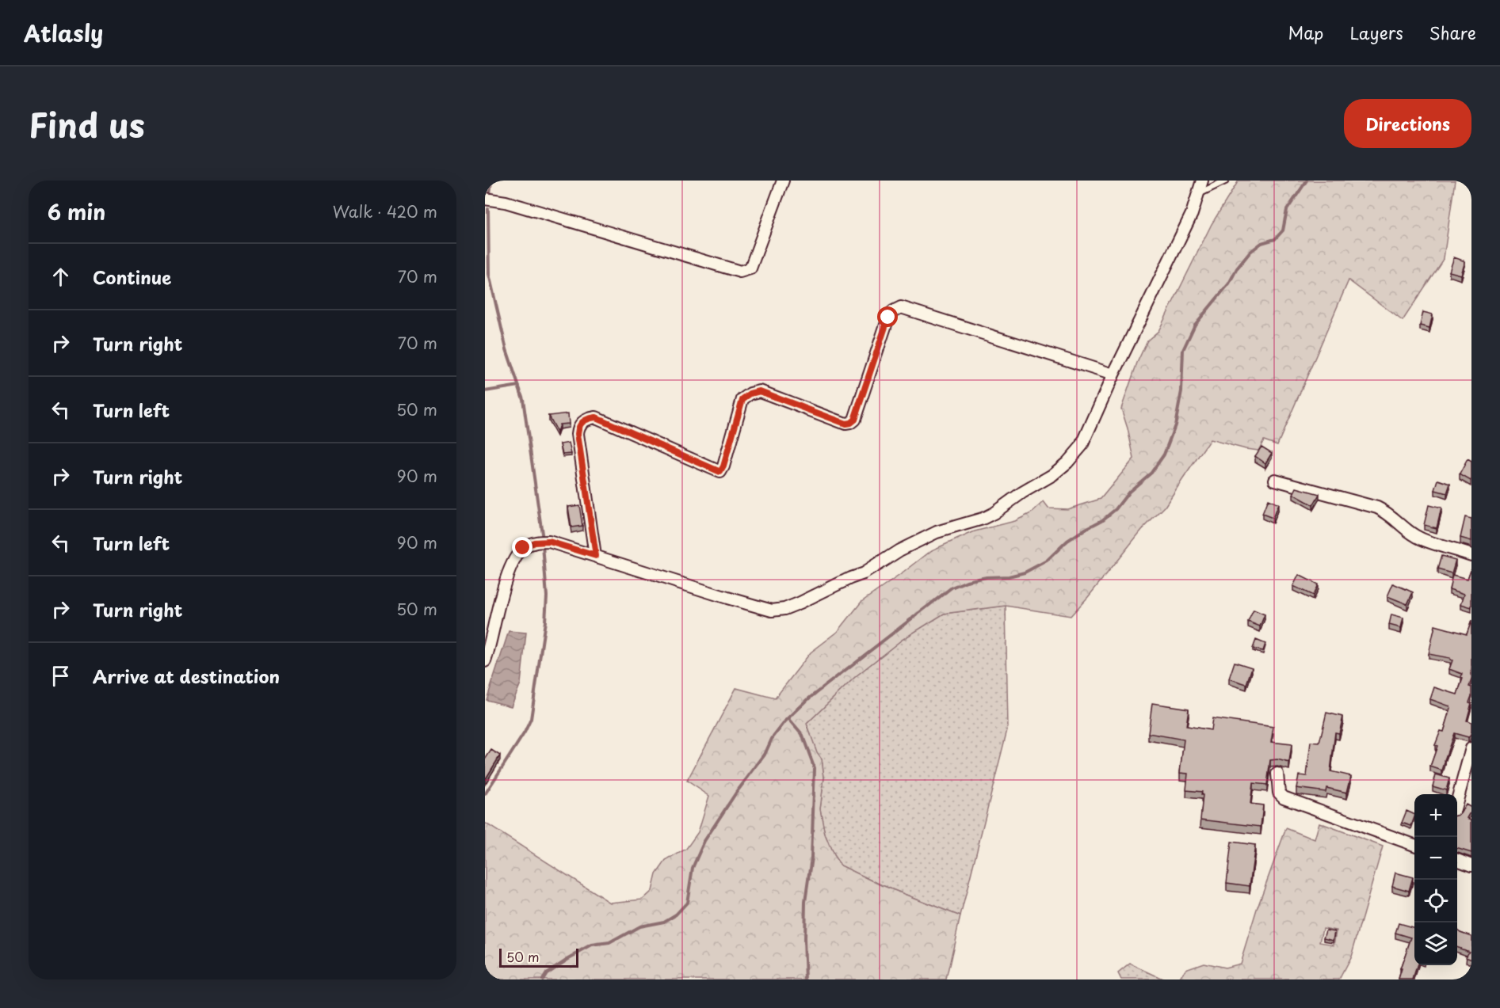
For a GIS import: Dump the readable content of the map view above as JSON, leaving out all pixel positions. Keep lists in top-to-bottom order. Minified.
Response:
{"scale_bar":"50 m","page":{"header":"Atlasly","nav":["Map","Layers","Share"],"title":"Find us","buttons":"Directions","heading":["6 min","Walk · 420 m"],"list":[["Continue","70 m"],["Turn right","70 m"],["Turn left","50 m"],["Turn right","90 m"],["Turn left","90 m"],["Turn right","50 m"],"Arrive at destination"],"map_buttons":["+","−"],"scale":"50 m"}}
